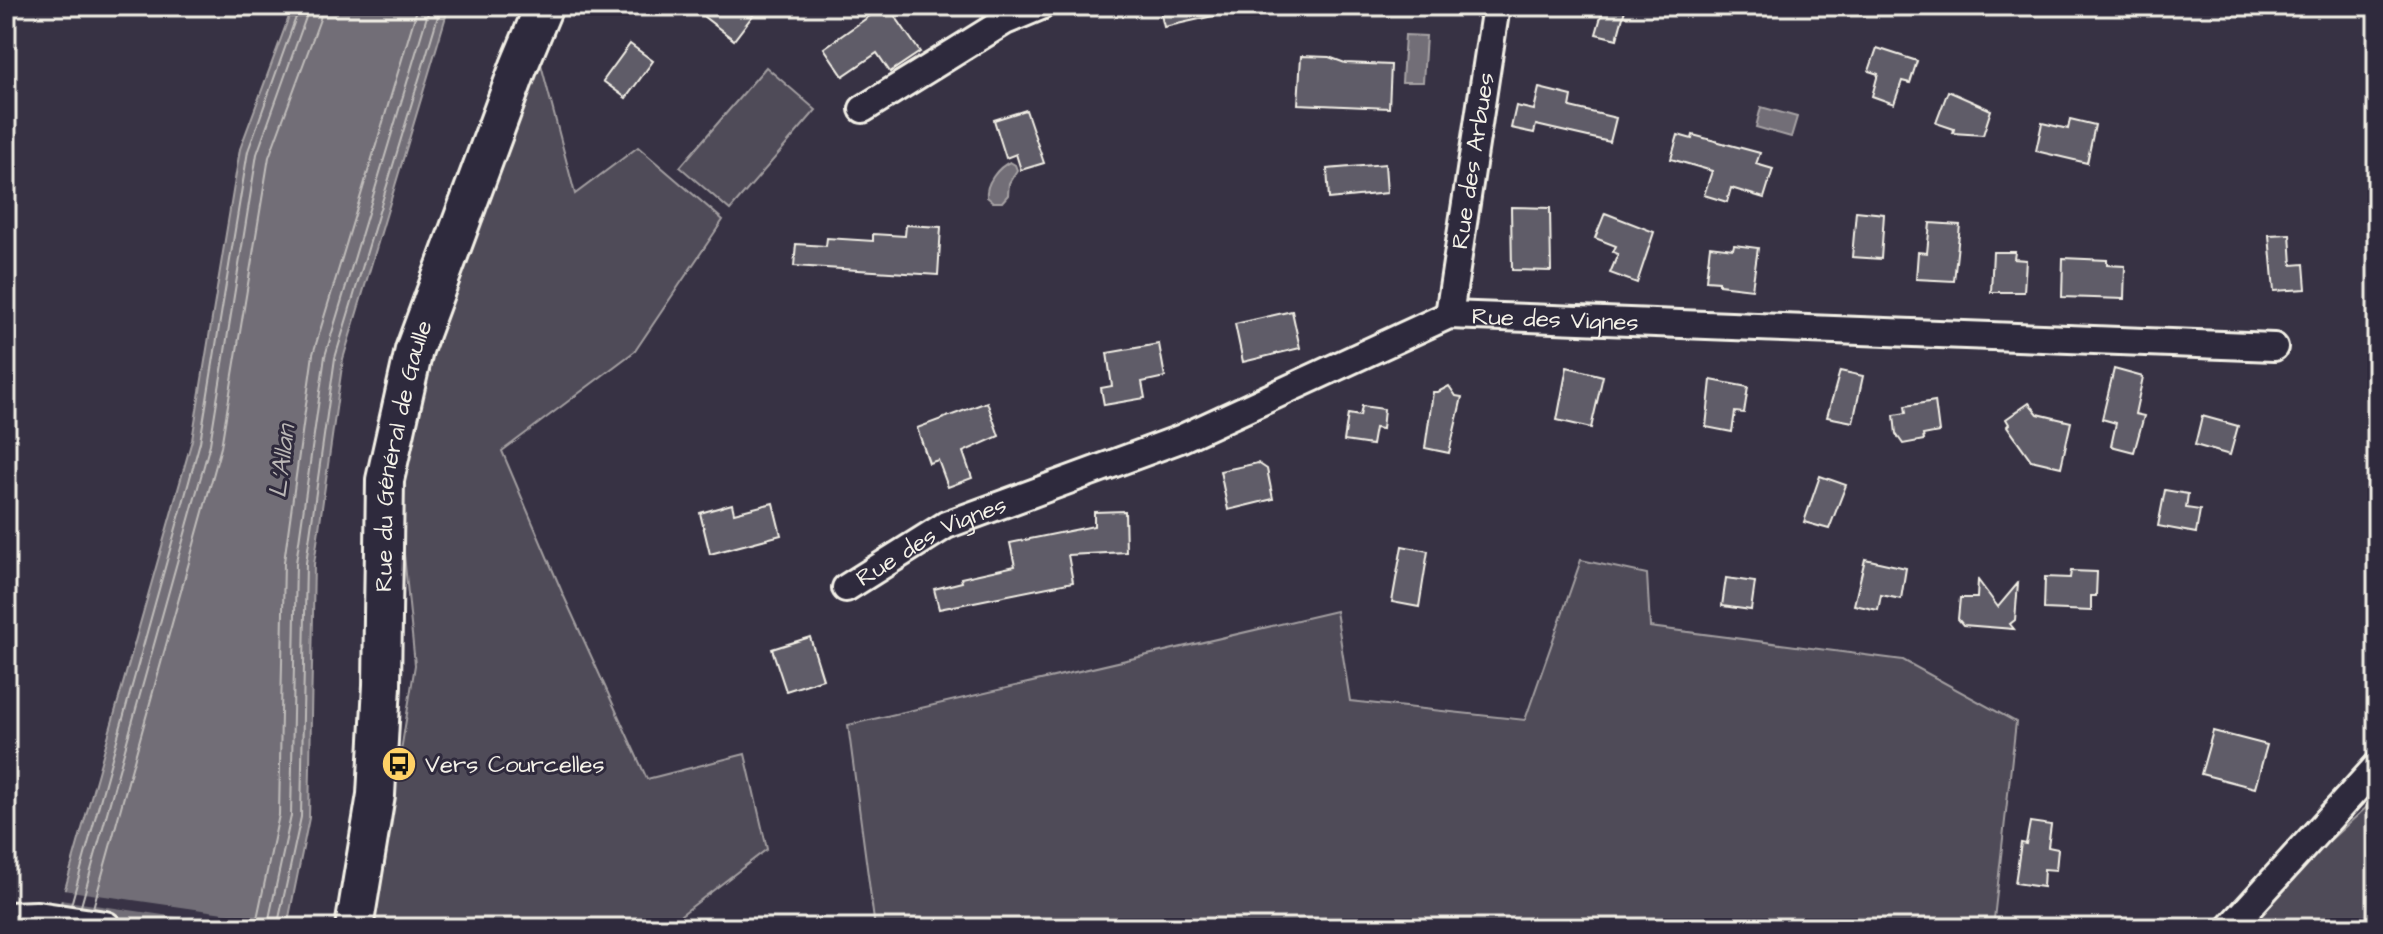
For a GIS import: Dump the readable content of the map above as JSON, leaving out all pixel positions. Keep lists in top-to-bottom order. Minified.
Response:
{"streets":{"main road":["Rue du Général de Gaulle"],"street":["Rue des Arbues","Rue des Vignes"]},"crossings":[["Rue des Arbues","Rue des Vignes"]],"water":["L'Allan"],"places":{"bus stop":["Vers Courcelles"]}}
